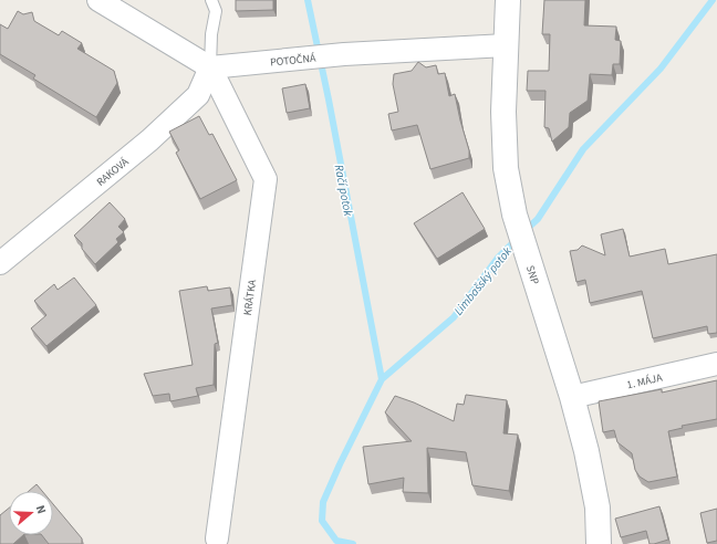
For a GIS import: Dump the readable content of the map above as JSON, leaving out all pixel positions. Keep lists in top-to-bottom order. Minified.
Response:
{"streets":{"street":["POTOČNÁ","RAKOVÁ","SNP","KRÁTKA","1. MÁJA"]},"crossings":[["POTOČNÁ","RAKOVÁ"],["POTOČNÁ","SNP"],["POTOČNÁ","KRÁTKA"],["RAKOVÁ","KRÁTKA"],["SNP","1. MÁJA"]],"water":["Račí potok","Limbašský potok"],"north":"right"}
